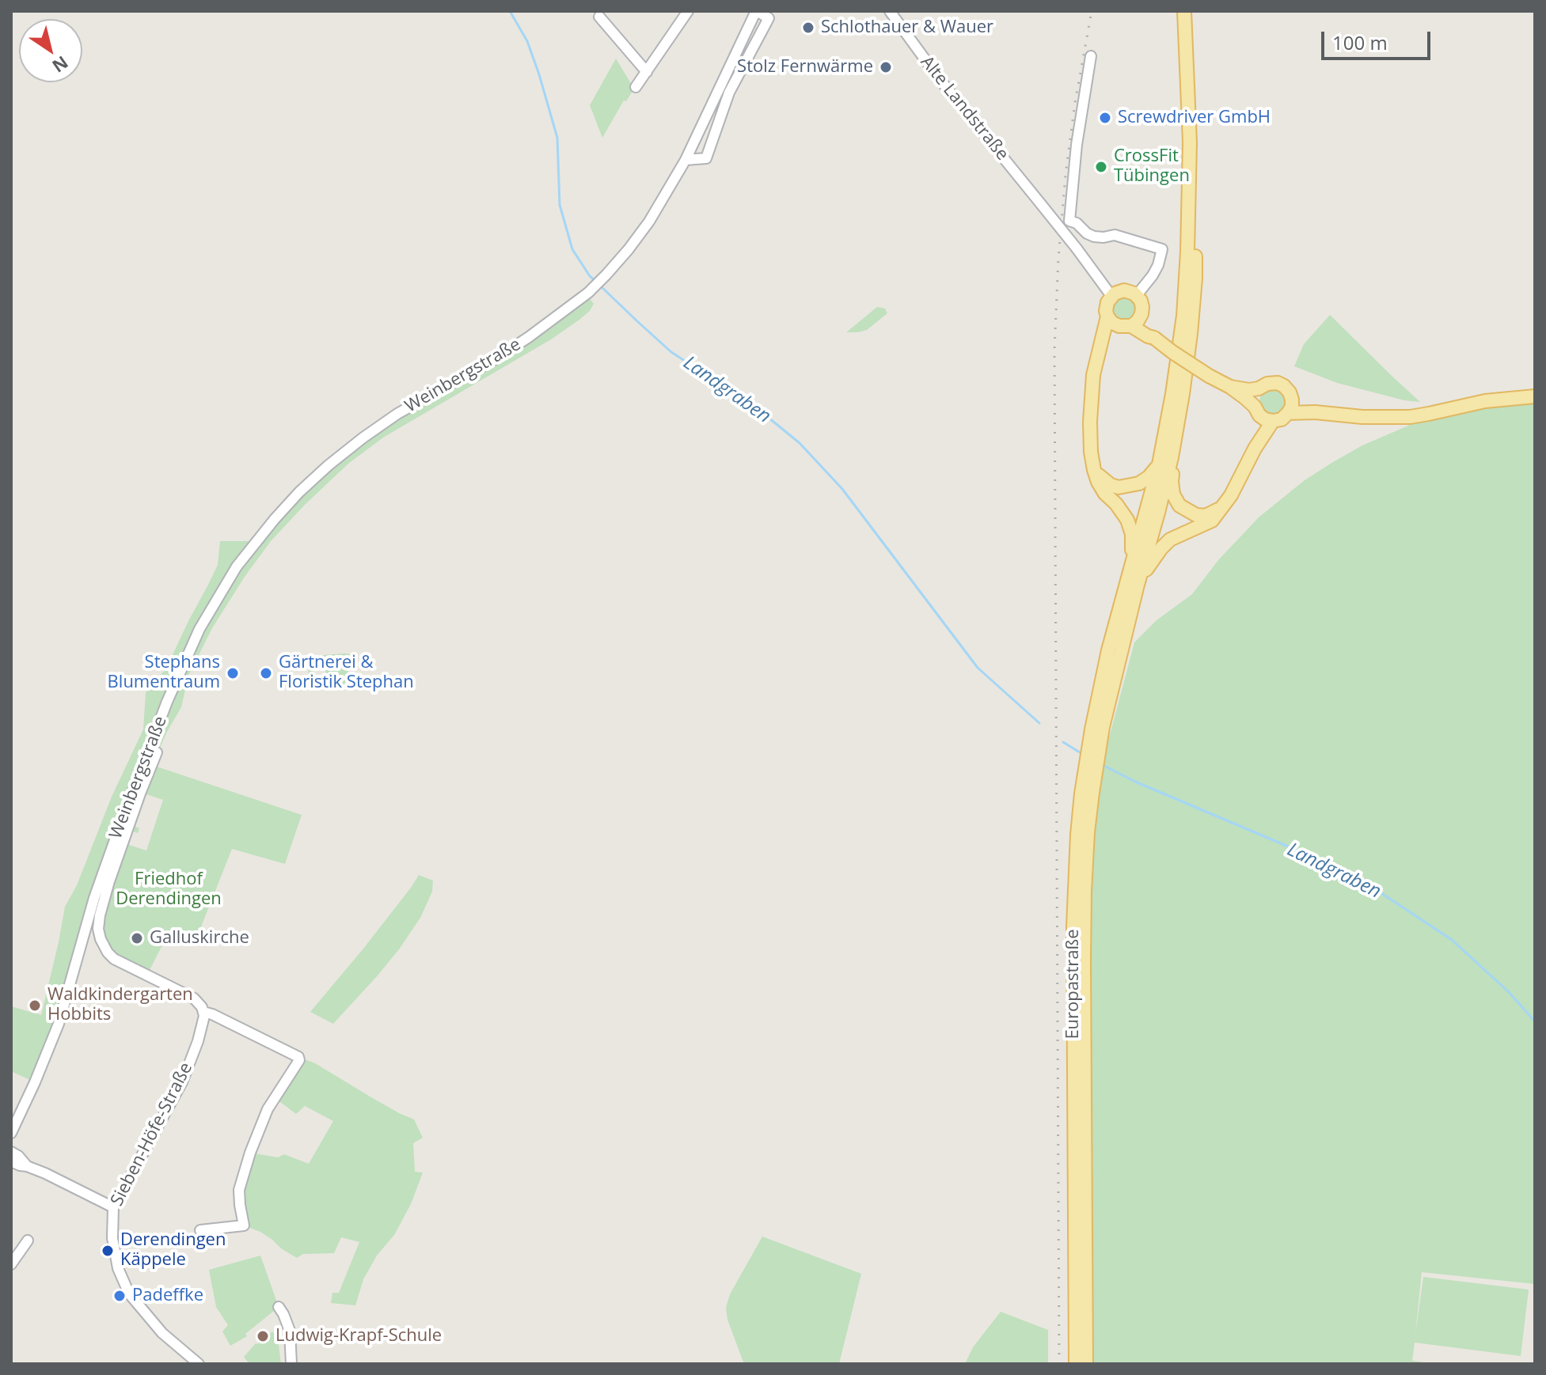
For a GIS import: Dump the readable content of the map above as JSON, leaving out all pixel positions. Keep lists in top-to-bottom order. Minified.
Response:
{"streets":{"main road":["Europastraße"],"street":["Alte Landstraße","Weinbergstraße","Sieben-Höfe-Straße"]},"water":["Landgraben"],"parks":["Friedhof Derendingen"],"places":["Schlothauer & Wauer","Stolz Fernwärme","Screwdriver GmbH","CrossFit Tübingen","Stephans Blumentraum","Gärtnerei & Floristik Stephan","Galluskirche","Waldkindergarten Hobbits","Derendingen Käppele","Padeffke","Ludwig-Krapf-Schule"],"scale_bar":"100 m","north":"bottom right"}
